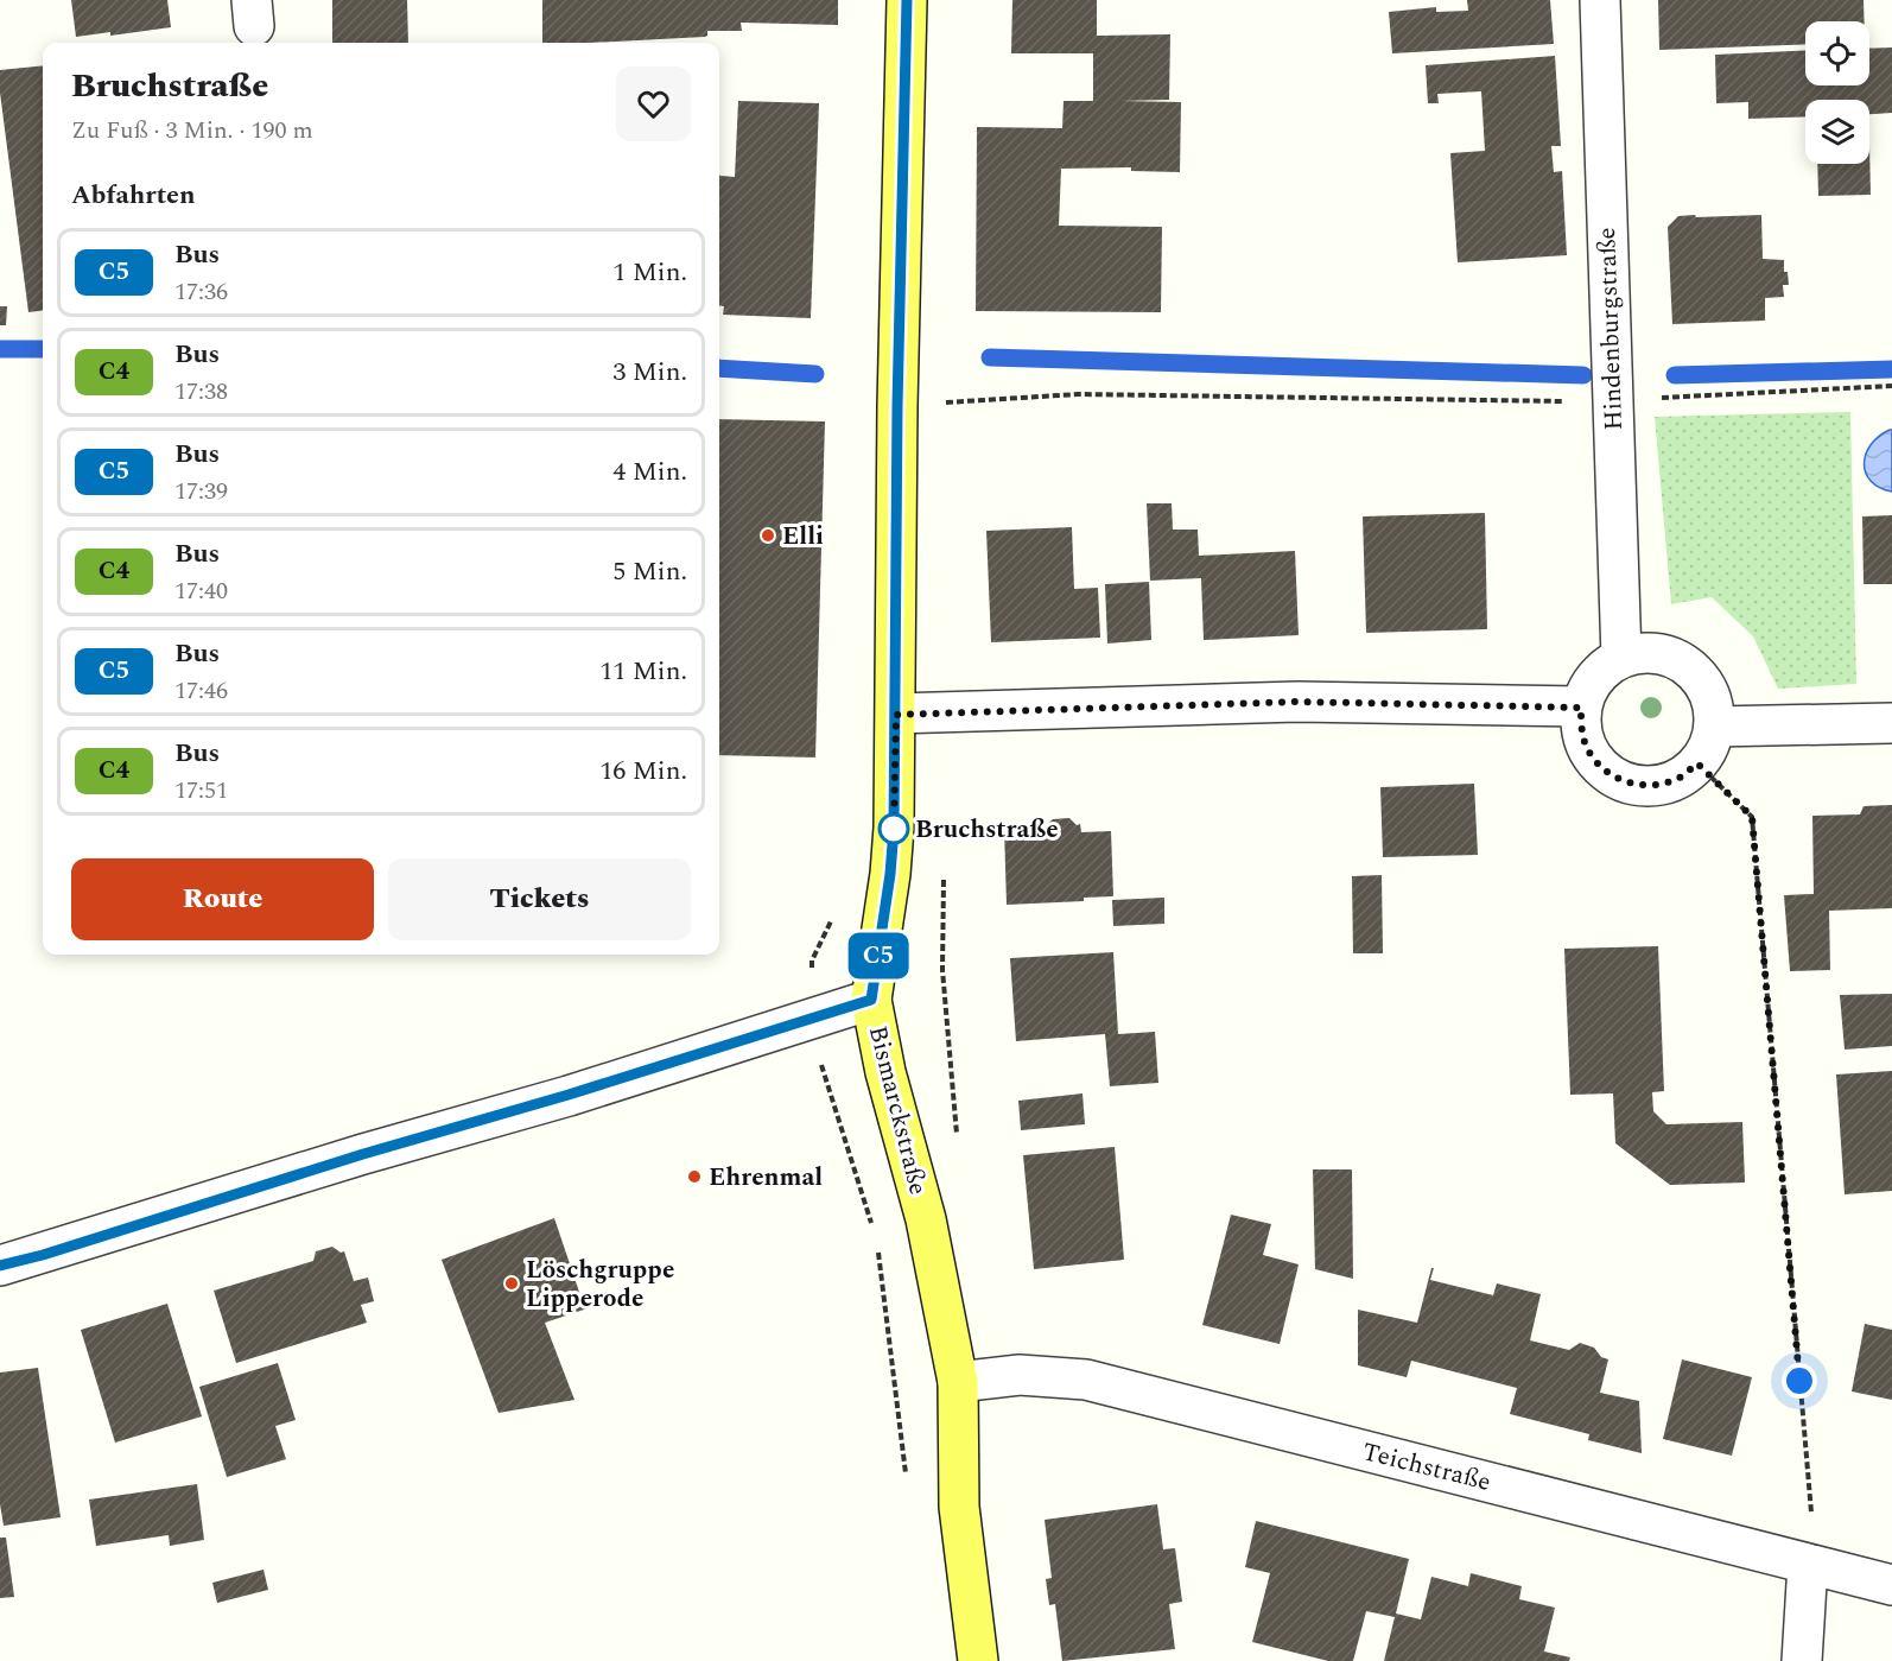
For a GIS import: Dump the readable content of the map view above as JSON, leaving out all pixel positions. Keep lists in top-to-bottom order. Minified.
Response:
{"streets":{"main road":["Bismarckstraße"],"street":["Hindenburgstraße","Teichstraße"]},"crossings":[["Bismarckstraße","Teichstraße"]],"places":["Elli","Bruchstraße","Ehrenmal","Löschgruppe Lipperode"],"lines":["bus line C5"],"page":{"on_map":"C5","heading":[["Bruchstraße","Zu Fuß · 3 Min. · 190 m"],"Abfahrten"],"list":[{"mark":"C5","name":"Bus","note":"17:36","value":"1 Min."},{"mark":"C4","name":"Bus","note":"17:38","value":"3 Min."},{"mark":"C5","name":"Bus","note":"17:39","value":"4 Min."},{"mark":"C4","name":"Bus","note":"17:40","value":"5 Min."},{"mark":"C5","name":"Bus","note":"17:46","value":"11 Min."},{"mark":"C4","name":"Bus","note":"17:51","value":"16 Min."}],"buttons":["Route","Tickets"]}}
